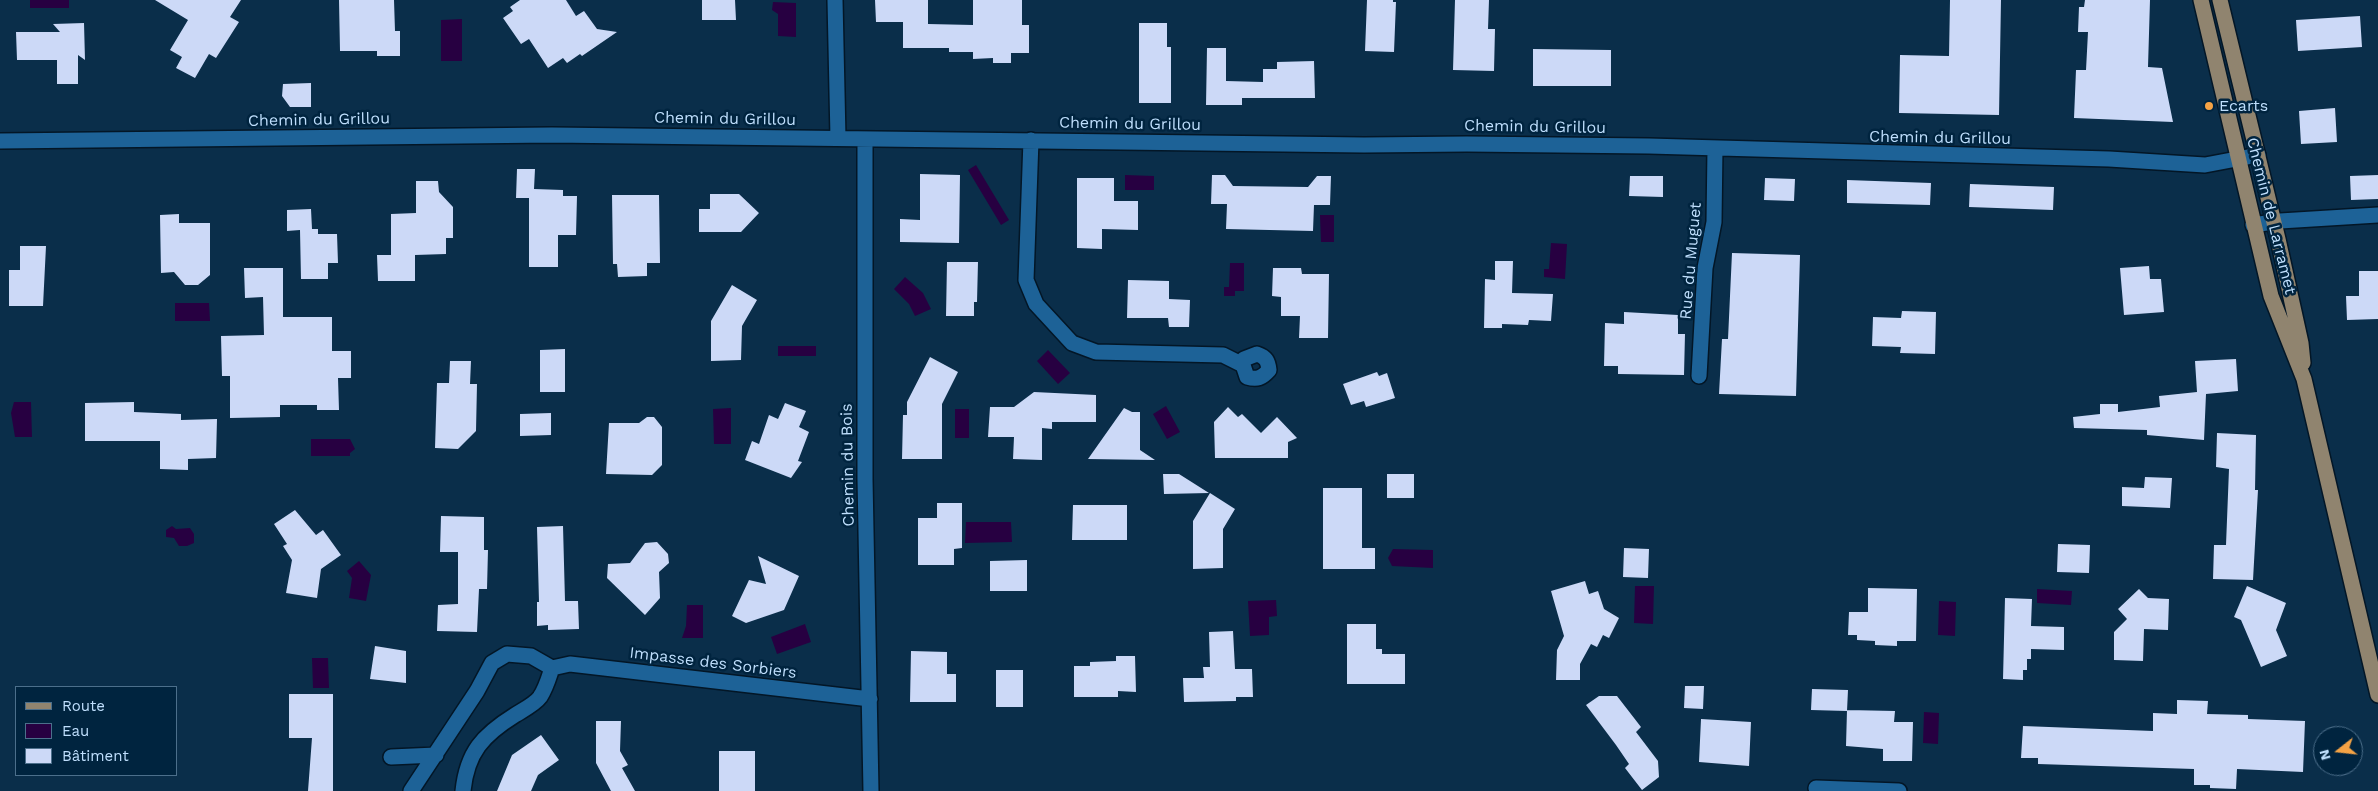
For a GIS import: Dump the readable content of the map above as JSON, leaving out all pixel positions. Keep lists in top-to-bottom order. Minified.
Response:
{"streets":{"main road":["Chemin de Larramet"],"street":["Chemin du Grillou","Rue du Muguet","Chemin du Bois","Impasse des Sorbiers"]},"crossings":[["Chemin du Grillou","Chemin de Larramet"],["Chemin du Grillou","Rue du Muguet"],["Chemin du Grillou","Chemin du Bois"],["Chemin du Bois","Impasse des Sorbiers"]],"places":["Ecarts"],"legend":["Route","Eau","Bâtiment"],"north":"left"}
